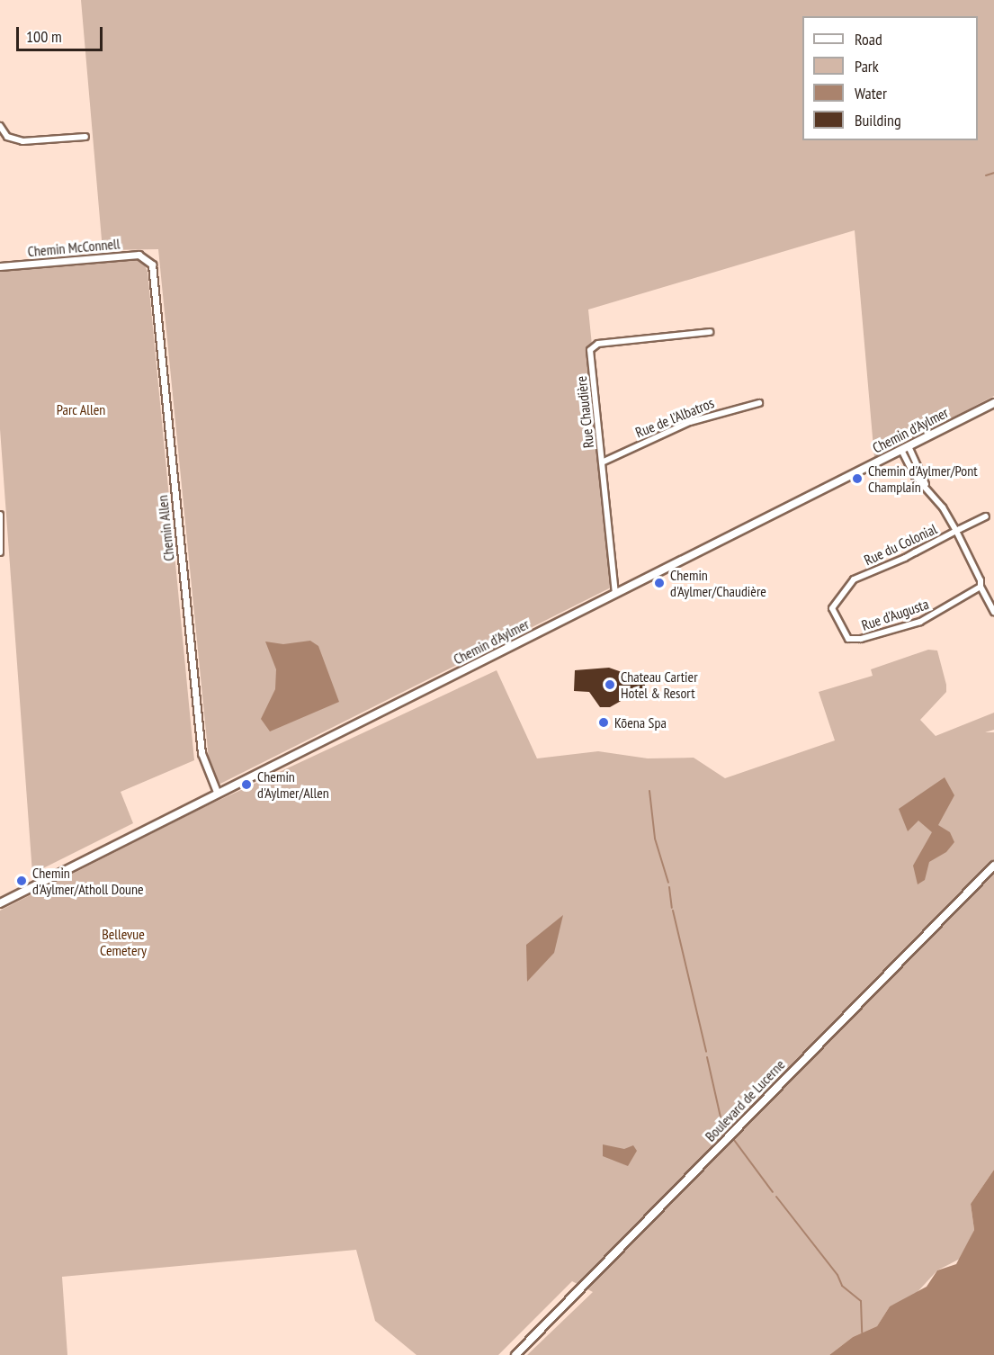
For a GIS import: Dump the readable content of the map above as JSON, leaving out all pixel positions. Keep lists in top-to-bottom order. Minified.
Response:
{"streets":{"main road":["Chemin d'Aylmer","Boulevard de Lucerne"],"street":["Chemin McConnell","Rue Chaudière","Rue de l'Albatros","Chemin Allen","Rue du Colonial","Rue d'Augusta"]},"crossings":[["Chemin McConnell","Chemin Allen"],["Rue Chaudière","Rue de l'Albatros"],["Rue Chaudière","Chemin d'Aylmer"],["Chemin d'Aylmer","Chemin Allen"],["Rue du Colonial","Rue d'Augusta"]],"parks":["Parc Allen","Bellevue Cemetery"],"places":["Chemin d'Aylmer/Pont Champlain","Chemin d'Aylmer/Chaudière","Chateau Cartier Hotel & Resort","Kōena Spa","Chemin d'Aylmer/Allen","Chemin d'Aylmer/Atholl Doune"],"legend":["Road","Park","Water","Building"],"scale_bar":"100 m"}
